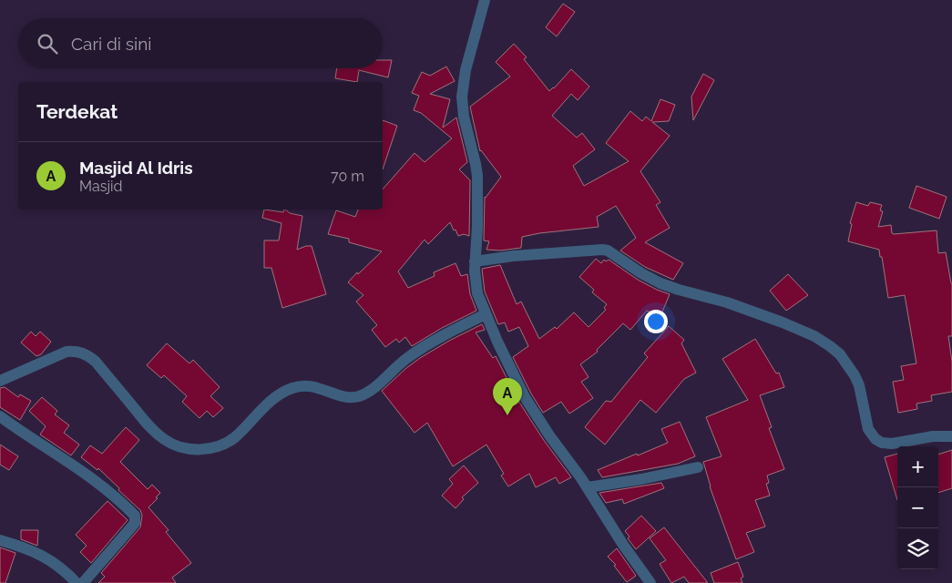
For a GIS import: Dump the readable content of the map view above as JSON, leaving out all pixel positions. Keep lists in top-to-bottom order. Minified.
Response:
{"page":{"search":"Cari di sini","heading":"Terdekat","list":[{"mark":"A","name":"Masjid Al Idris","note":"Masjid","value":"70 m"}],"pins":"A","map_buttons":["+","−"]}}
